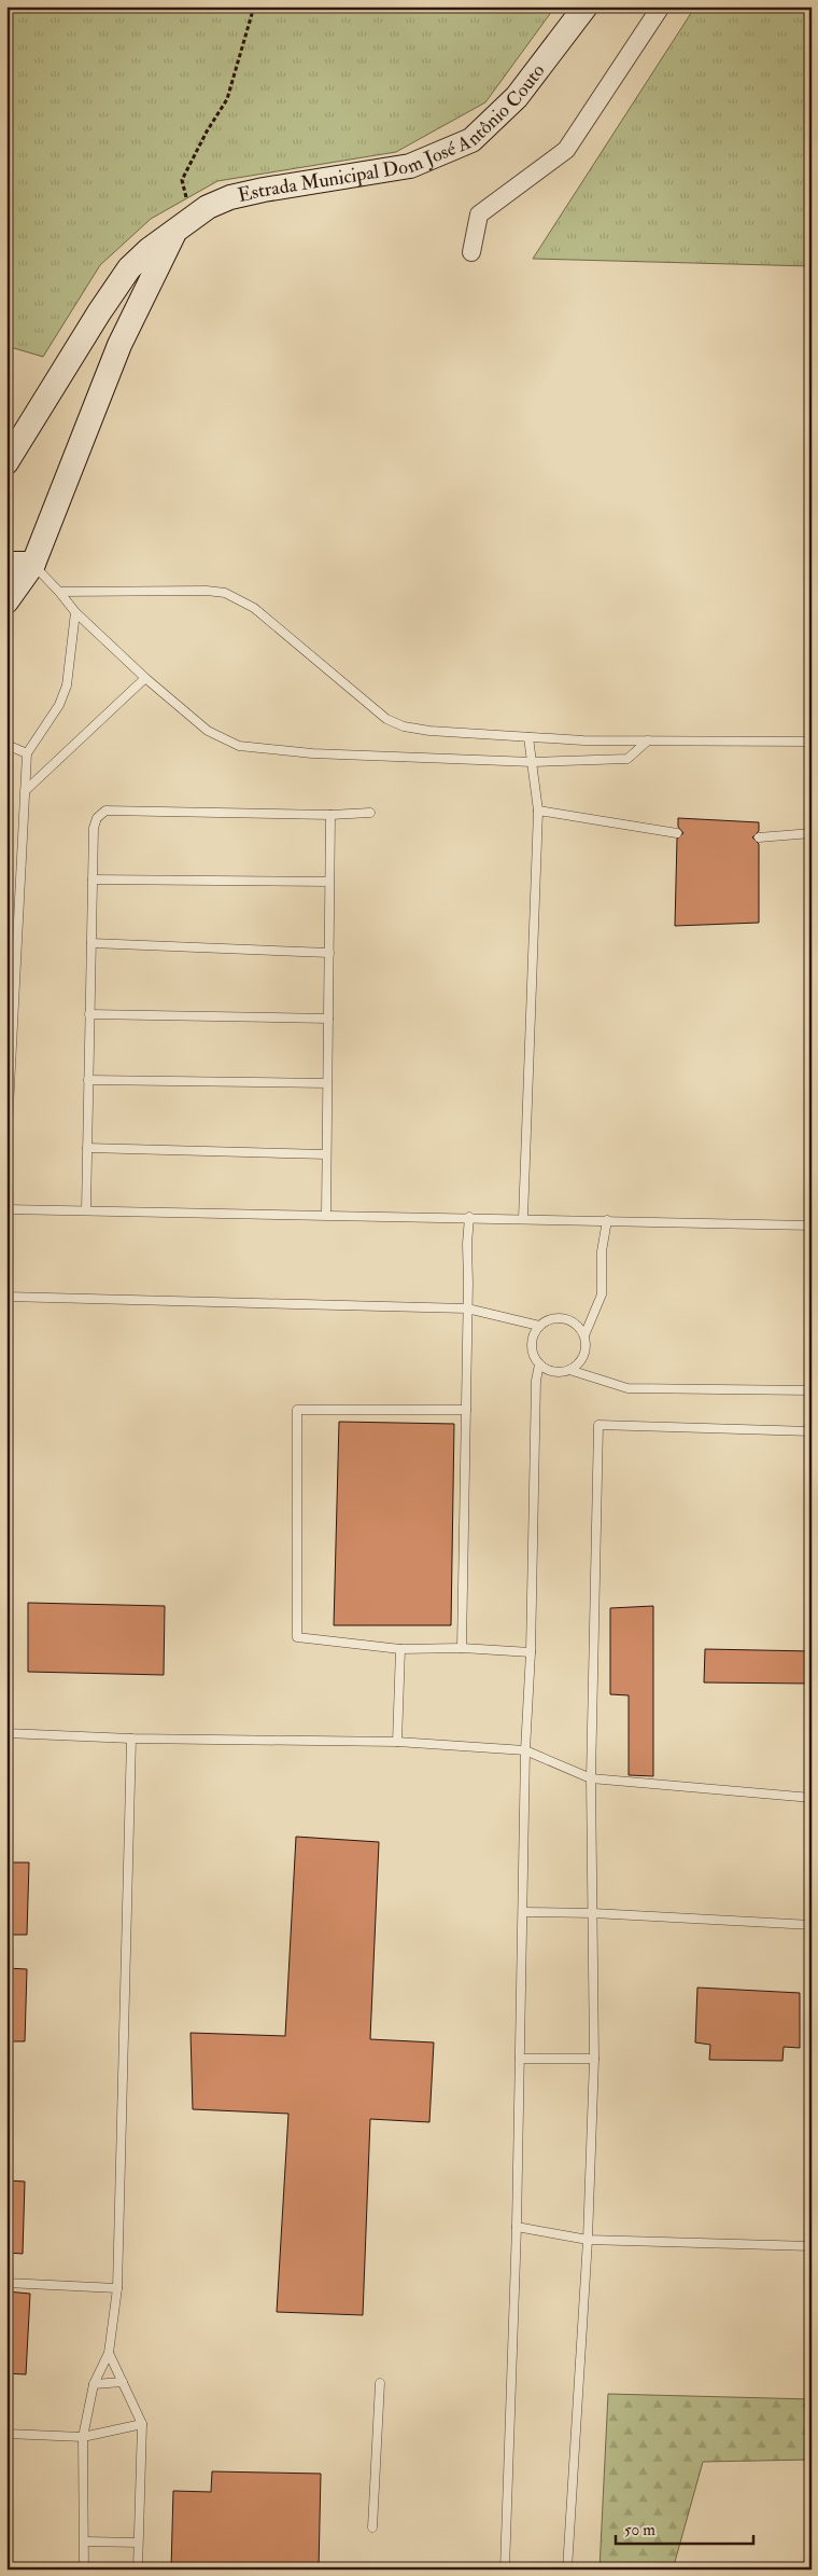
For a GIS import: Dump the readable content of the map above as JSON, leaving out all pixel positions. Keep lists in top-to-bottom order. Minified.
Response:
{"streets":{"main road":["Estrada Municipal Dom José Antônio Couto"]},"scale_bar":"50 m"}
